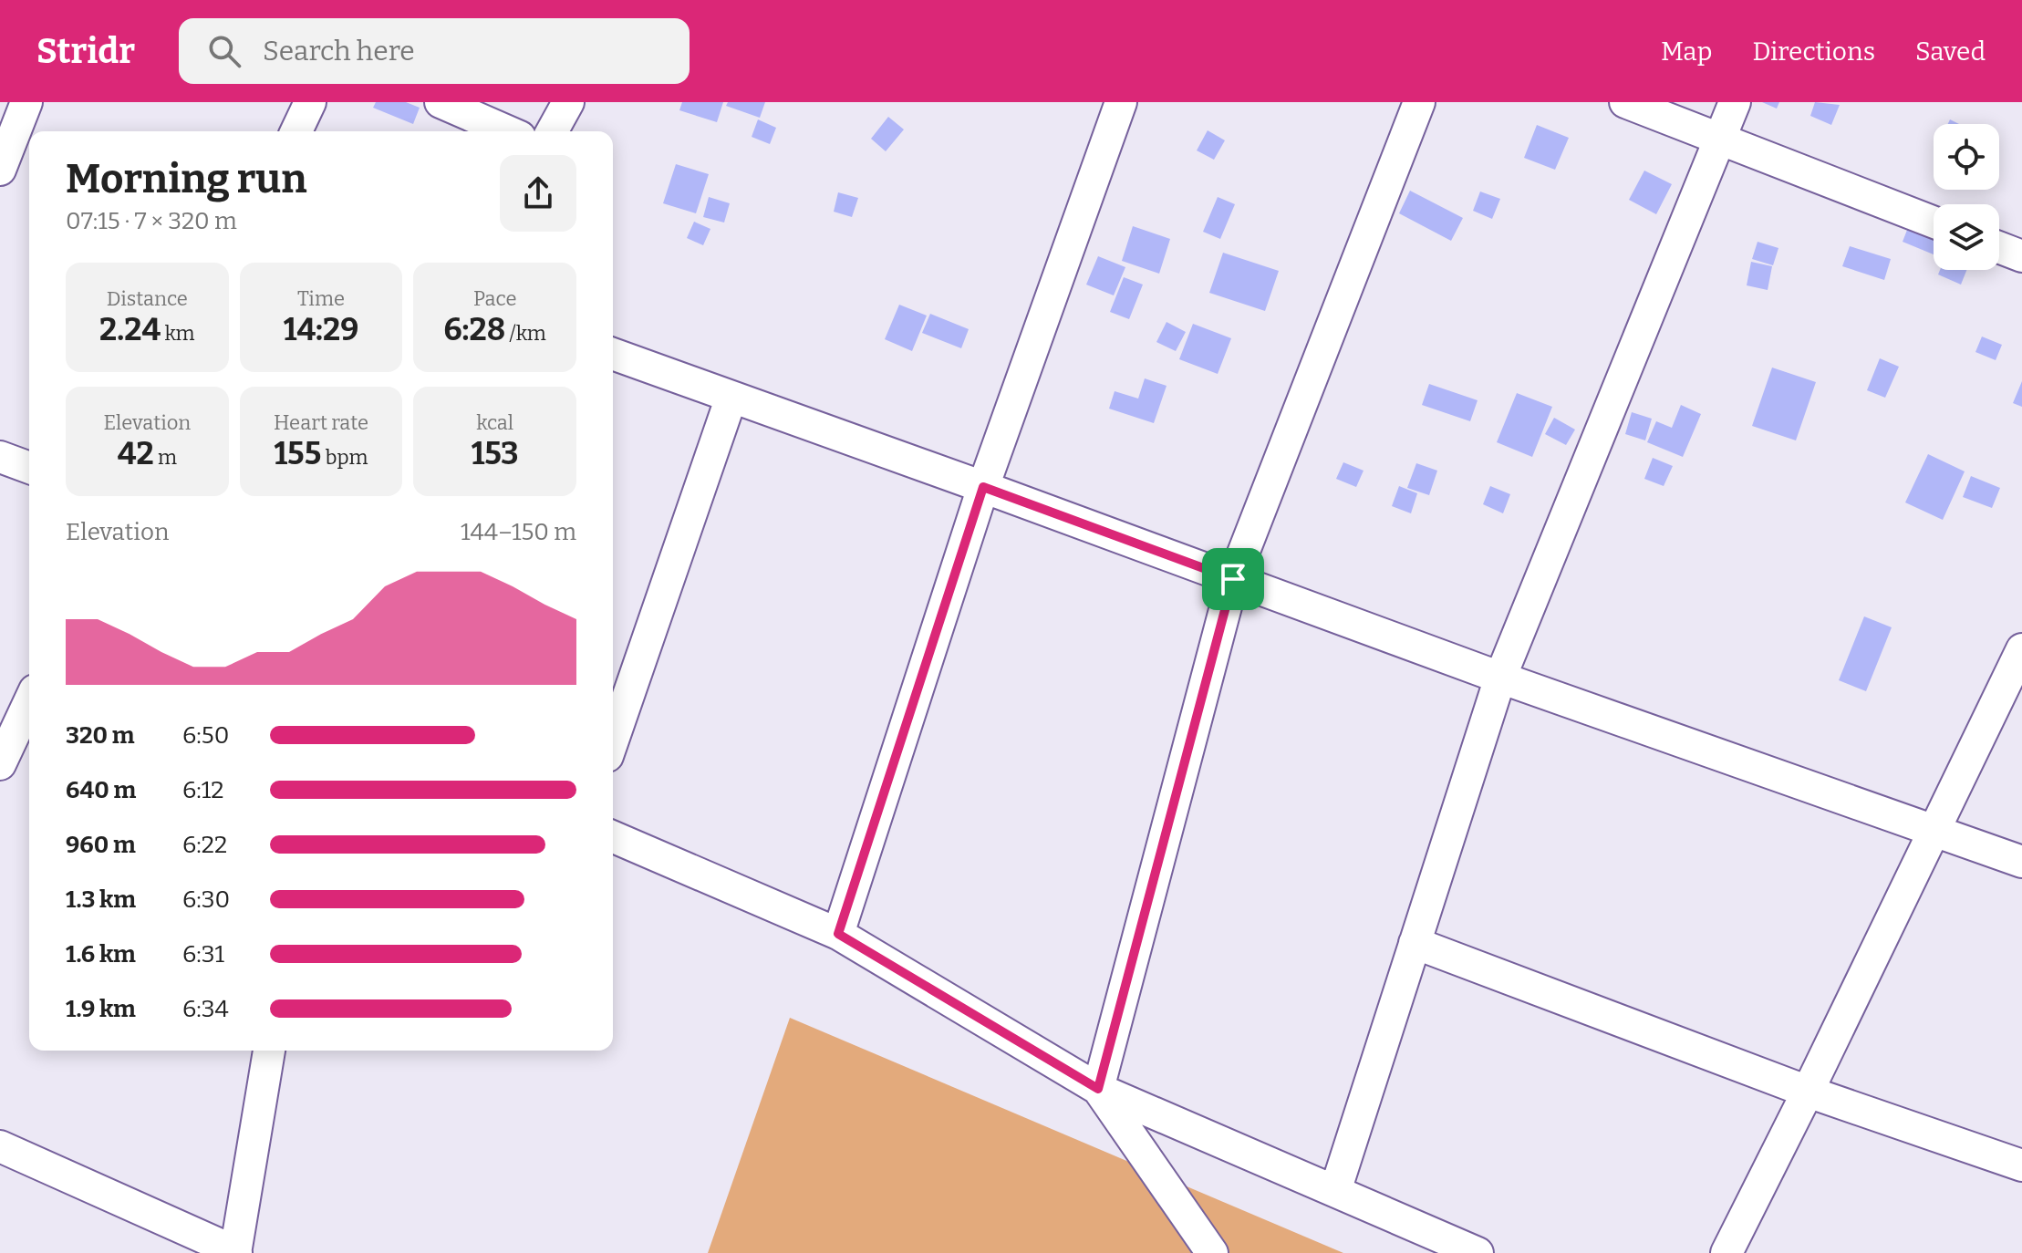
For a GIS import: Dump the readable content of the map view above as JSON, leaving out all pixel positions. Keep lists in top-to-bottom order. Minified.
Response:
{"page":{"header":"Stridr","search":"Search here","nav":["Map","Directions","Saved"],"heading":["Morning run","07:15 · 7 × 320 m"],"stats":[["Distance","2.24 km"],["Time","14:29"],["Pace","6:28 /km"],["Elevation","42 m"],["Heart rate","155 bpm"],["kcal","153"]],"chart":["Elevation","144–150 m"],"list":[{"name":"320 m","note":"6:50"},{"name":"640 m","note":"6:12"},{"name":"960 m","note":"6:22"},{"name":"1.3 km","note":"6:30"},{"name":"1.6 km","note":"6:31"},{"name":"1.9 km","note":"6:34"}]}}
